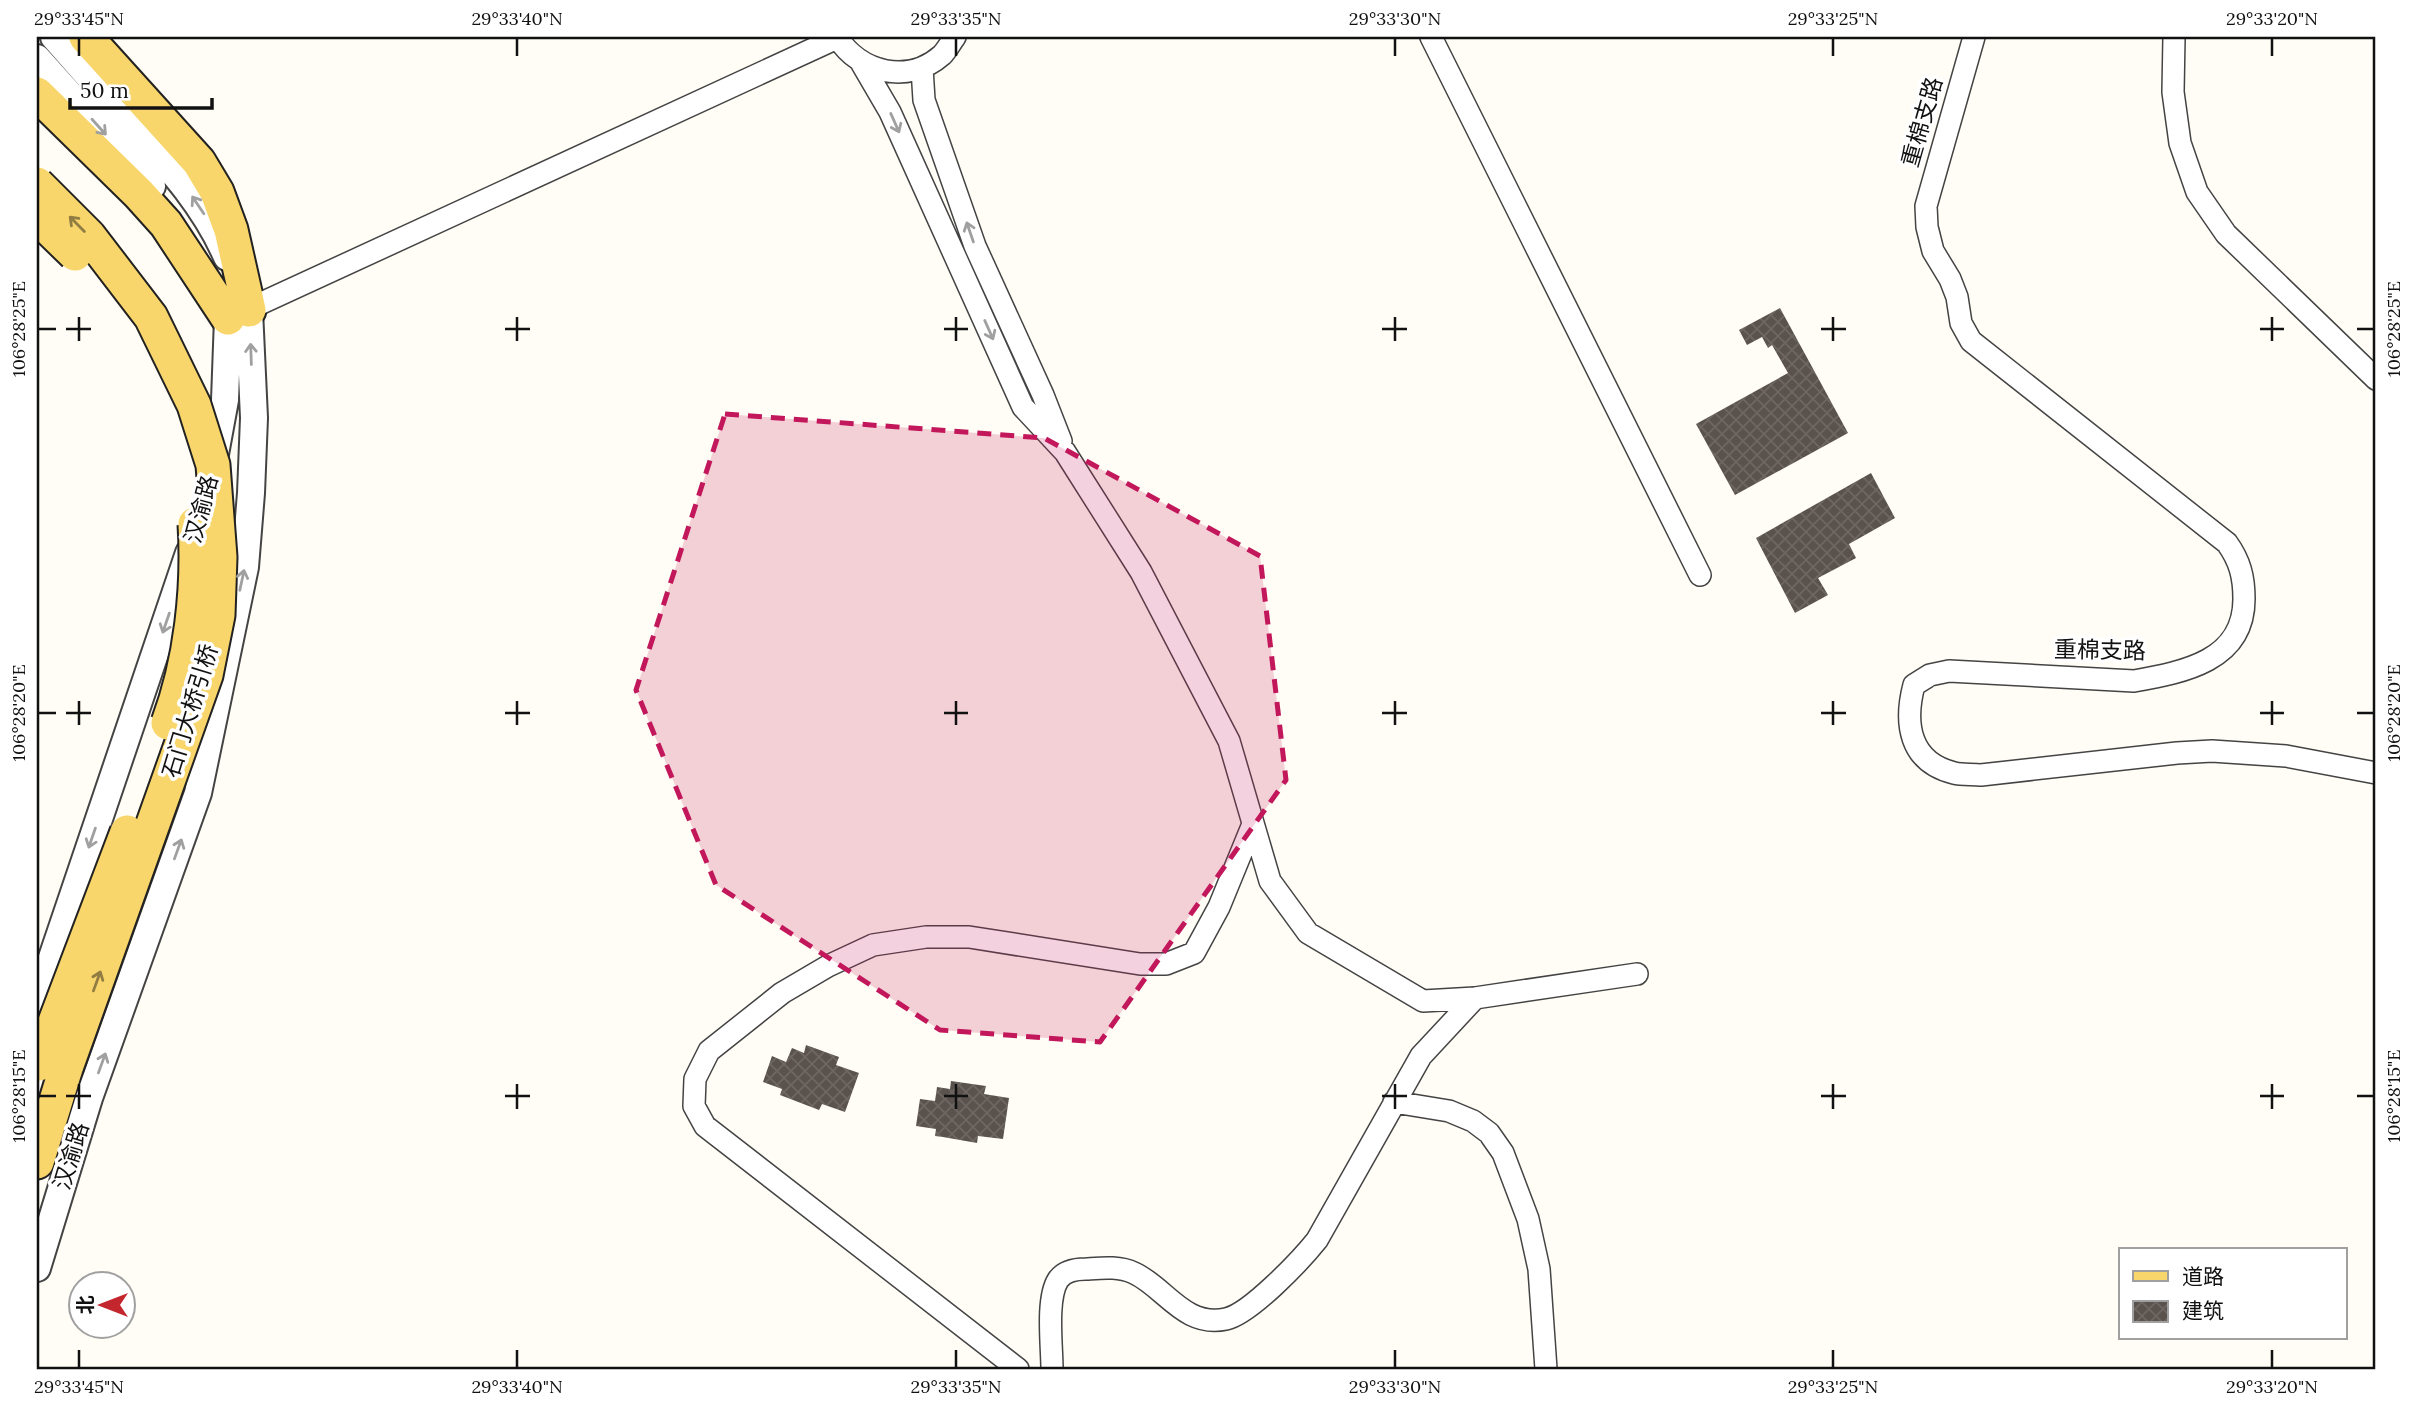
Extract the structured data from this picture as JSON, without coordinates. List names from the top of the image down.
{
  "streets": {
    "main road": ["汉渝路", "石门大桥引桥"],
    "street": ["重棉支路"]
  },
  "crossings": [
    ["汉渝路", "石门大桥引桥"]
  ],
  "legend": ["道路", "建筑"],
  "scale_bar": "50 m",
  "north": "left",
  "coordinates": [
    "29°33'45\"N",
    "29°33'40\"N",
    "29°33'35\"N",
    "29°33'30\"N",
    "29°33'25\"N",
    "29°33'20\"N",
    "106°28'25\"E",
    "106°28'20\"E",
    "106°28'15\"E"
  ]
}
